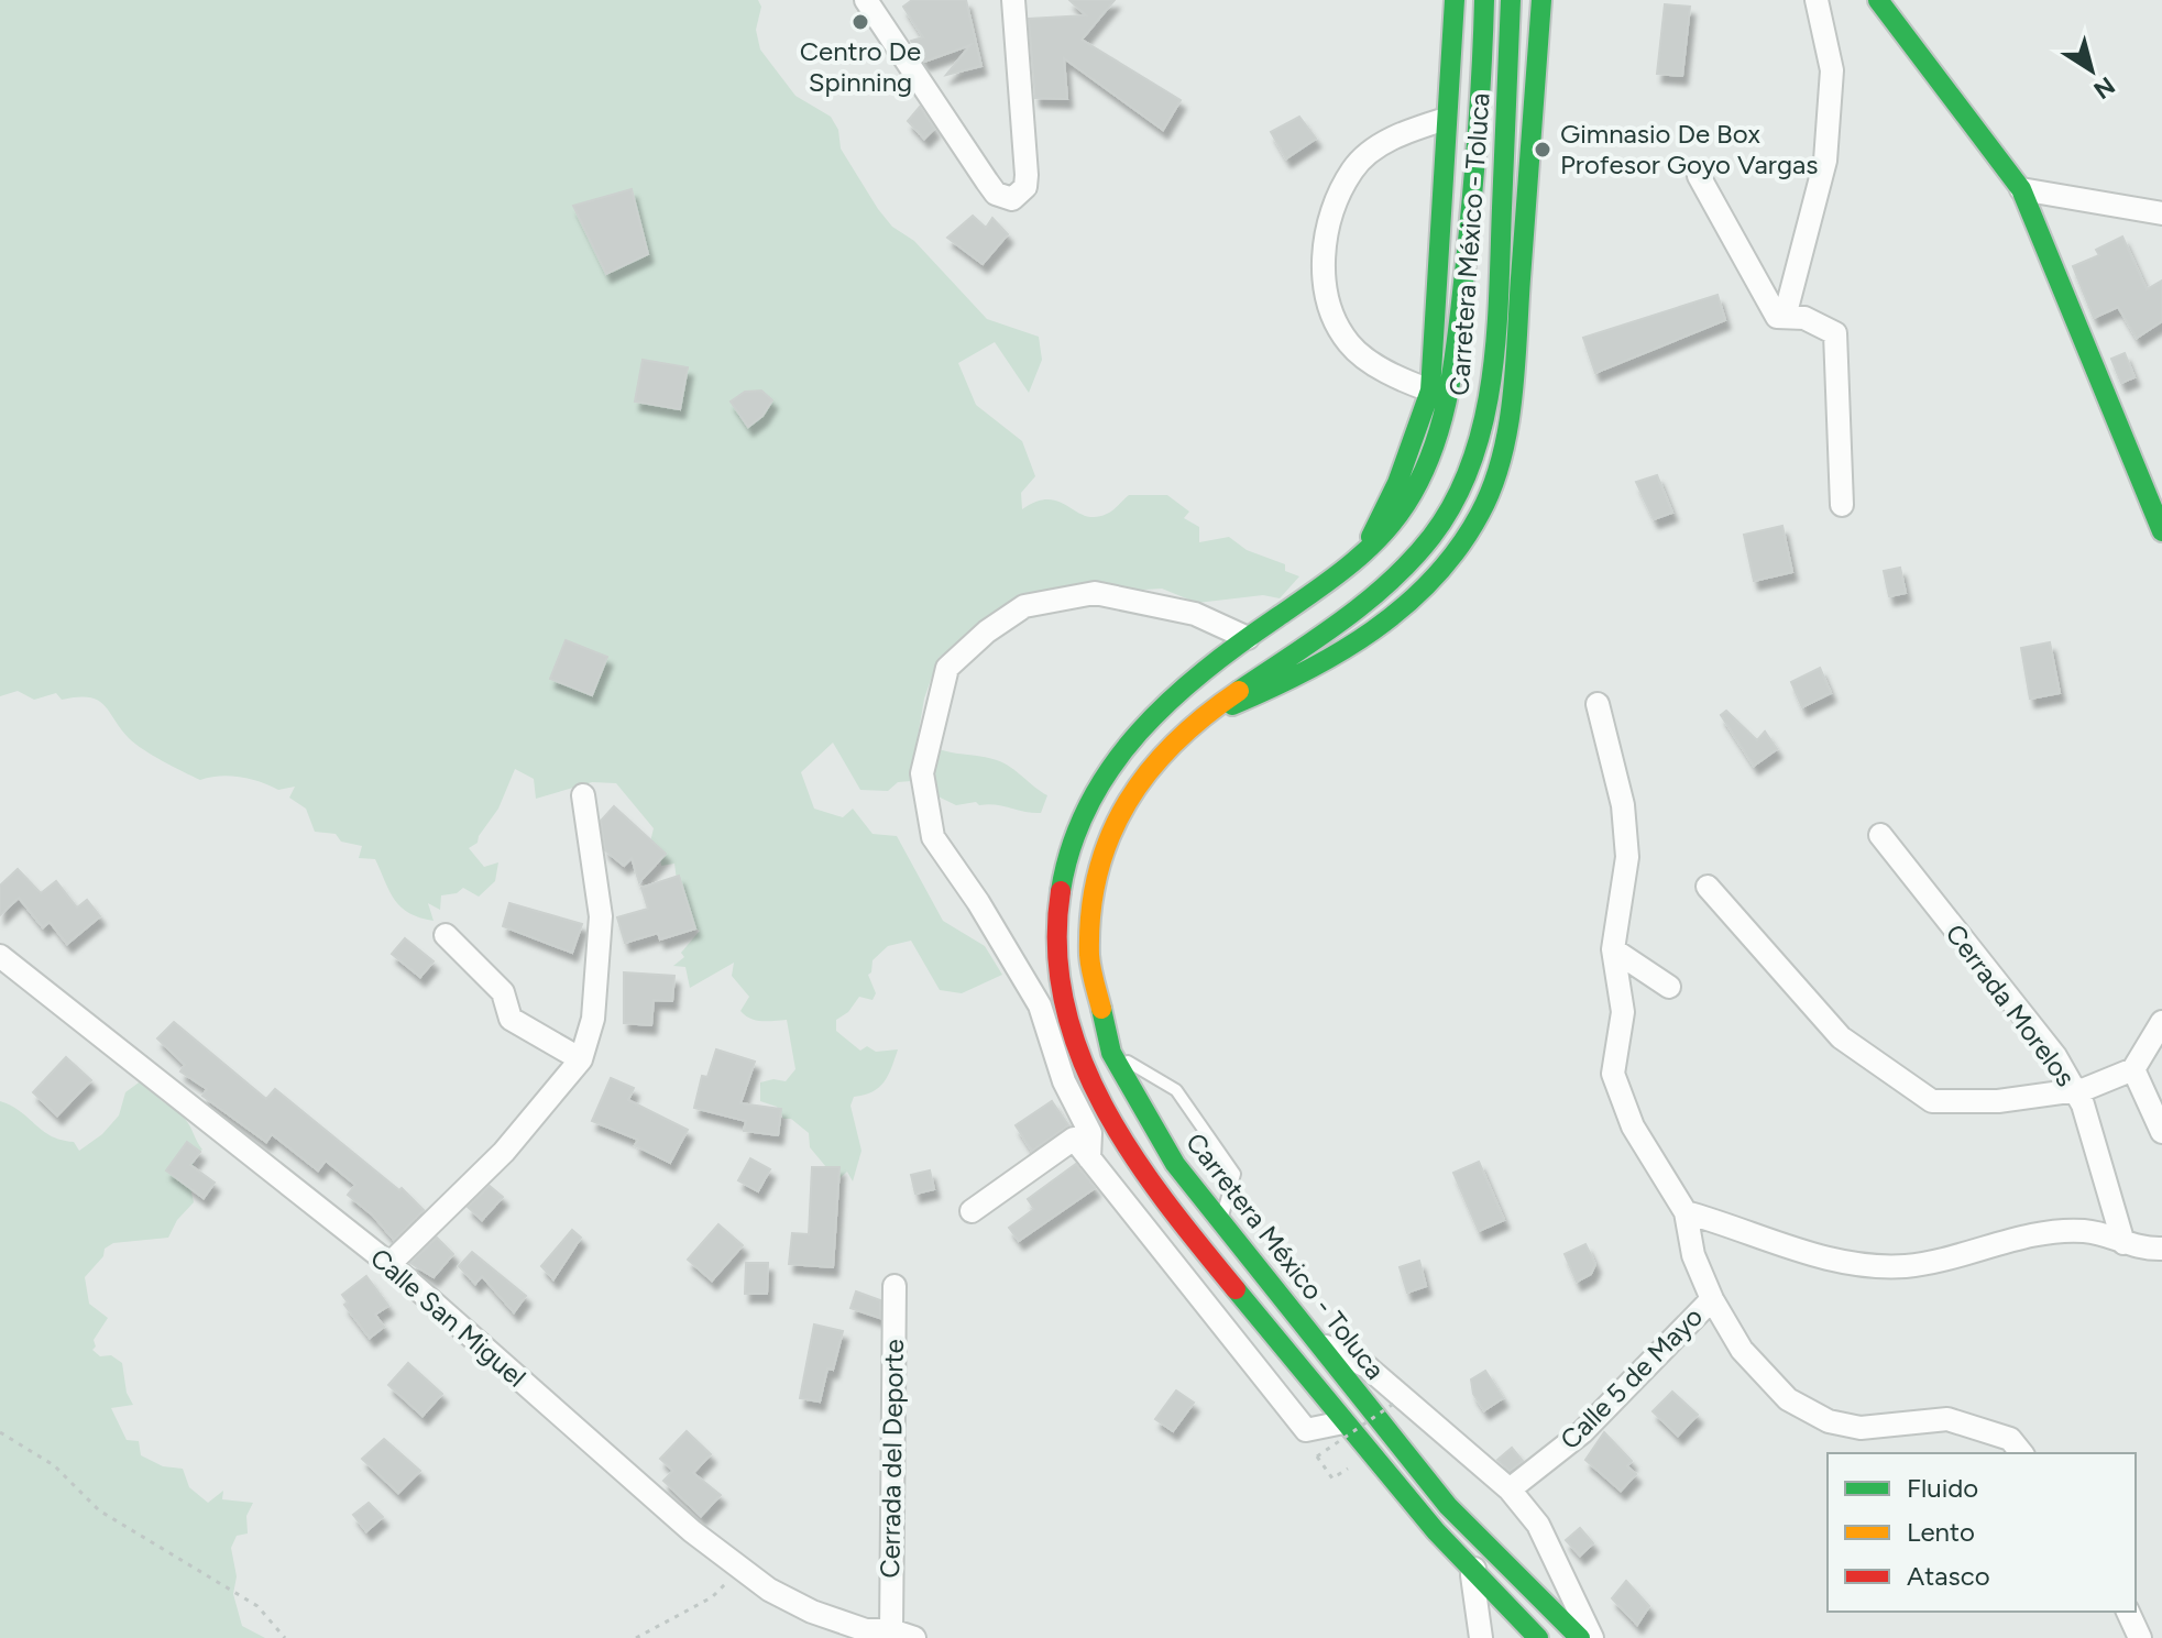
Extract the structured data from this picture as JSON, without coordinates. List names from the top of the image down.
{
  "streets": {
    "main road": ["Carretera México - Toluca"],
    "street": [
      "Cerrada Morelos",
      "Calle San Miguel",
      "Calle 5 de Mayo",
      "Cerrada del Deporte"
    ]
  },
  "crossings": [
    ["Calle San Miguel", "Cerrada del Deporte"]
  ],
  "places": ["Centro De Spinning", "Gimnasio De Box Profesor Goyo Vargas"],
  "legend": ["Fluido", "Lento", "Atasco"],
  "north": "bottom right"
}
